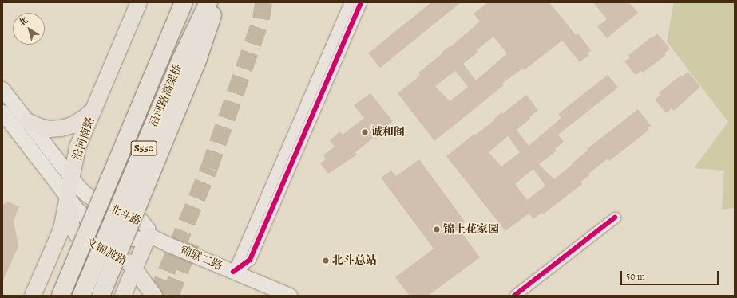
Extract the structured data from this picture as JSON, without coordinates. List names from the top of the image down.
{
  "streets": {
    "highway": ["沿河路高架桥", "S550"],
    "main road": [
      "沿河南路",
      "北斗路",
      "文锦渡路",
      "锦联二路"
    ]
  },
  "crossings": [
    ["沿河南路", "北斗路"],
    ["沿河南路", "文锦渡路"],
    ["北斗路", "文锦渡路"],
    ["北斗路", "锦联二路"]
  ],
  "places": ["诚和阁", "锦上花家园", "北斗总站"],
  "scale_bar": "50 m",
  "north": "top left"
}
